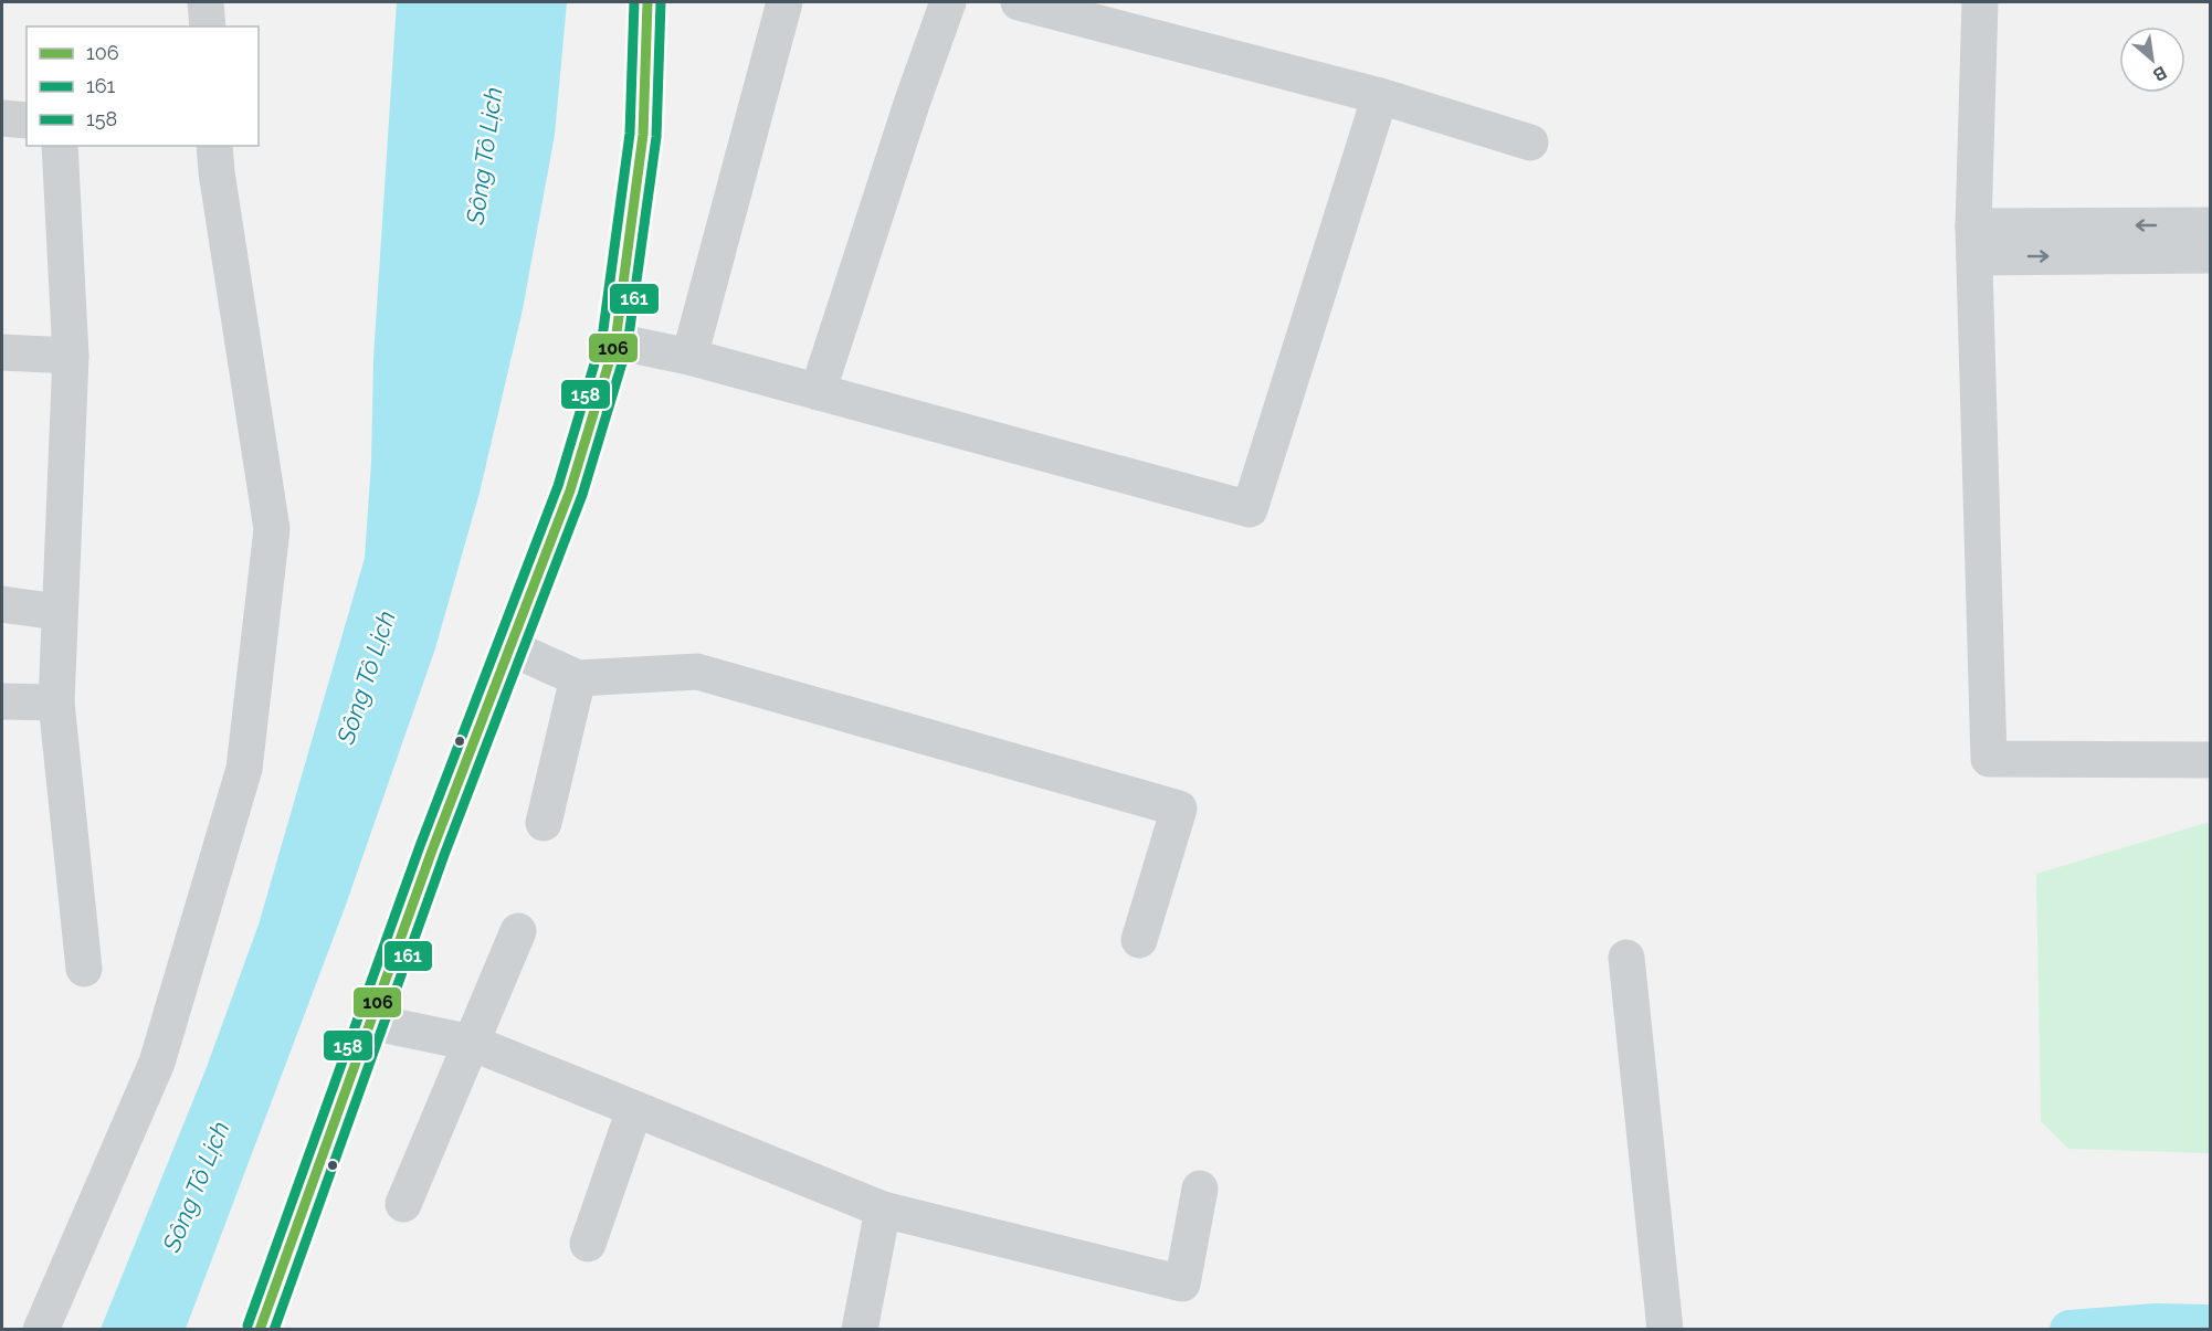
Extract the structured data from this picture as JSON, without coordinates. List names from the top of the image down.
{
  "water": ["Sông Tô Lịch"],
  "lines": ["transit line 106", "transit line 161", "transit line 158"],
  "legend": ["106", "161", "158"],
  "north": "bottom right"
}
